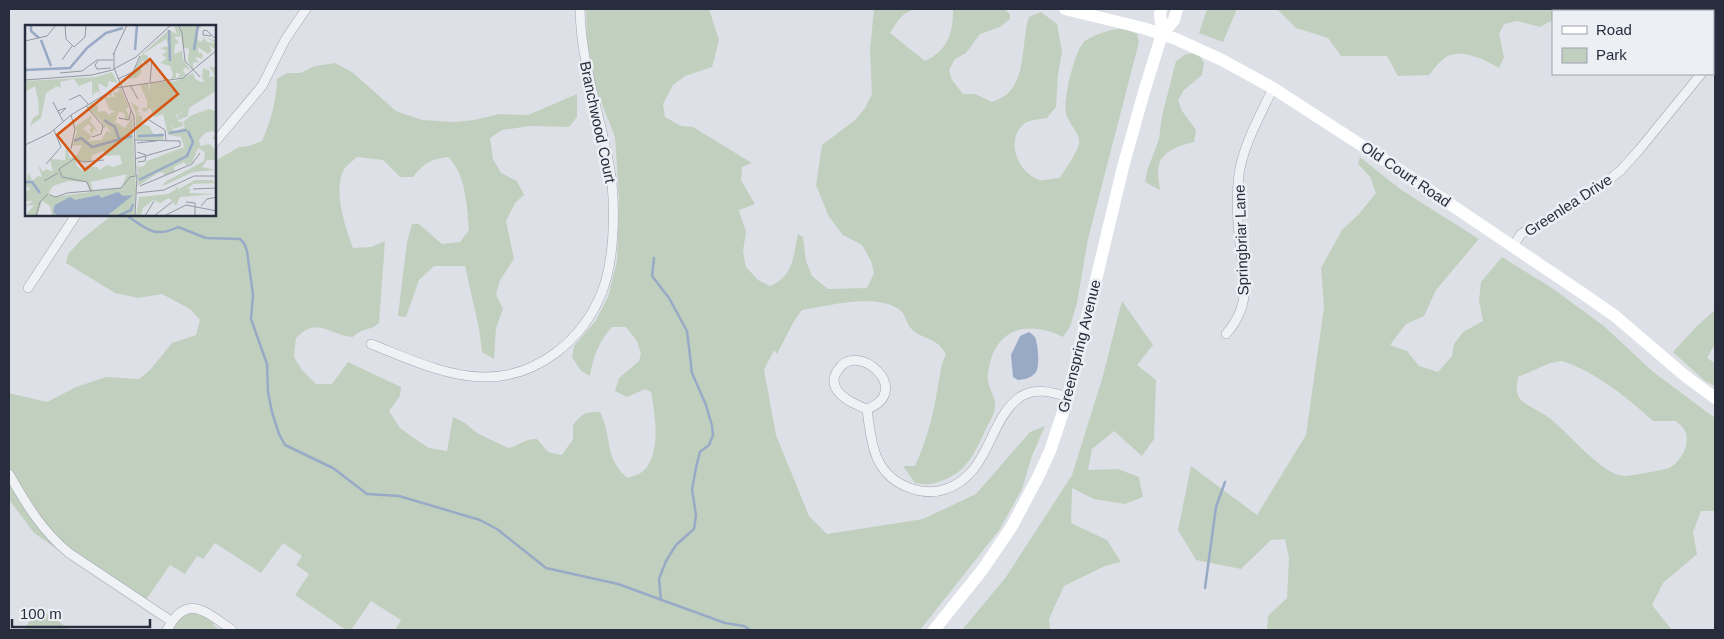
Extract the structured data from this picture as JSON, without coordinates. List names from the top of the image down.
{
  "streets": {
    "main road": ["Old Court Road", "Greenspring Avenue"],
    "street": ["Branchwood Court", "Greenlea Drive", "Springbriar Lane"]
  },
  "crossings": [
    ["Old Court Road", "Greenlea Drive"],
    ["Old Court Road", "Springbriar Lane"],
    ["Old Court Road", "Greenspring Avenue"]
  ],
  "legend": ["Road", "Park"],
  "scale_bar": "100 m"
}
